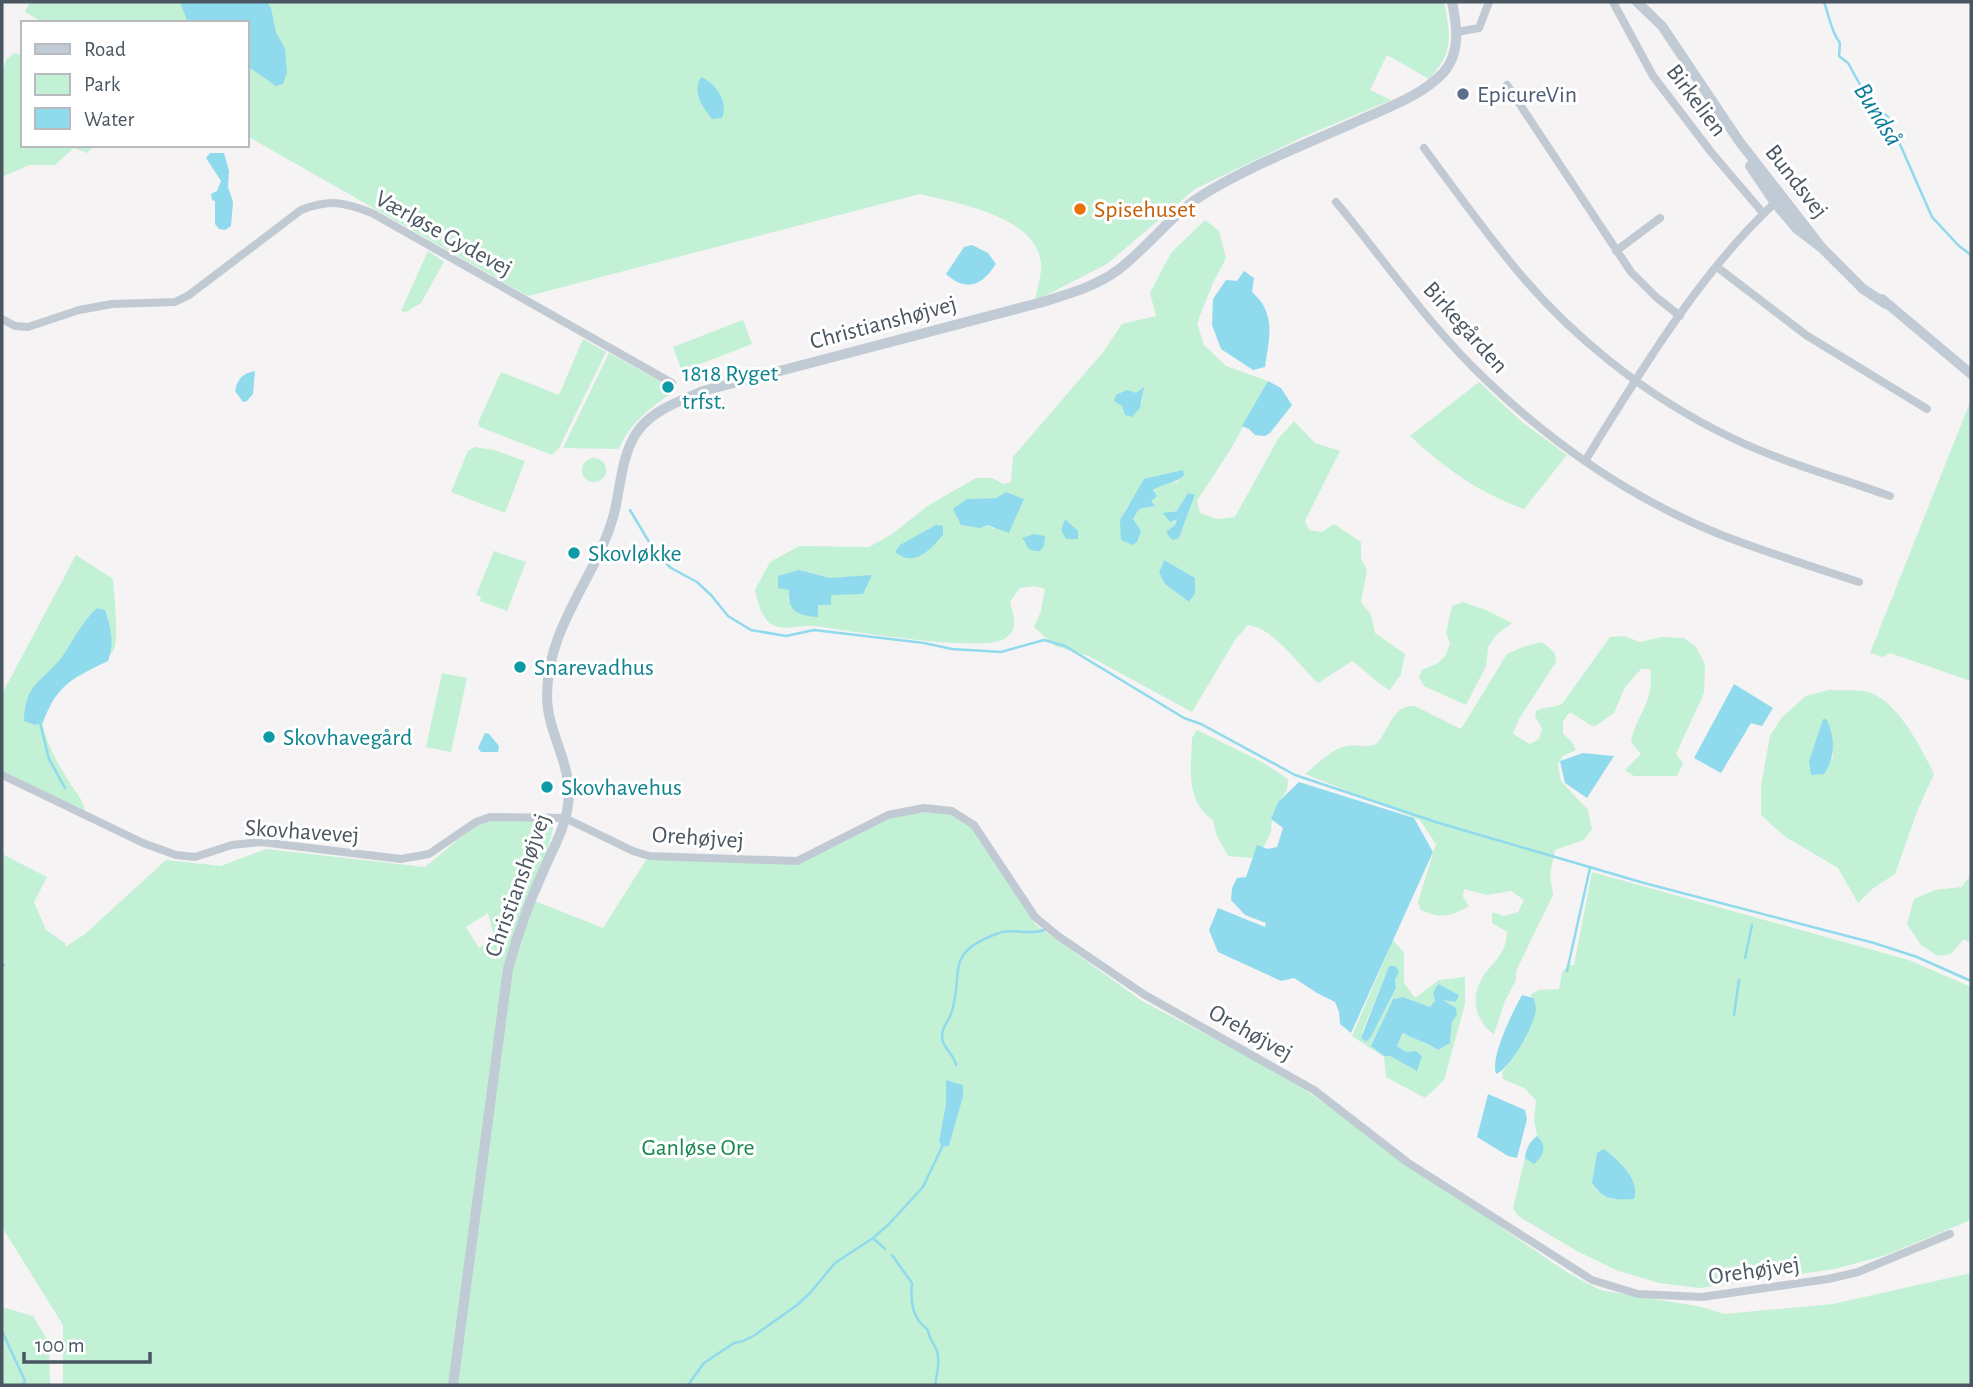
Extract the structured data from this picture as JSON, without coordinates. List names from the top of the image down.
{
  "streets": {
    "street": [
      "Birkelien",
      "Bundsvej",
      "Værløse Gydevej",
      "Christianshøjvej",
      "Birkegården",
      "Skovhavevej",
      "Orehøjvej"
    ]
  },
  "crossings": [
    ["Christianshøjvej", "Skovhavevej"],
    ["Christianshøjvej", "Orehøjvej"],
    ["Skovhavevej", "Orehøjvej"]
  ],
  "water": ["Bundså"],
  "parks": ["Ganløse Ore"],
  "places": [
    "EpicureVin",
    "Spisehuset",
    "1818 Ryget trfst.",
    "Skovløkke",
    "Snarevadhus",
    "Skovhavegård",
    "Skovhavehus"
  ],
  "legend": ["Road", "Park", "Water"],
  "scale_bar": "100 m"
}
